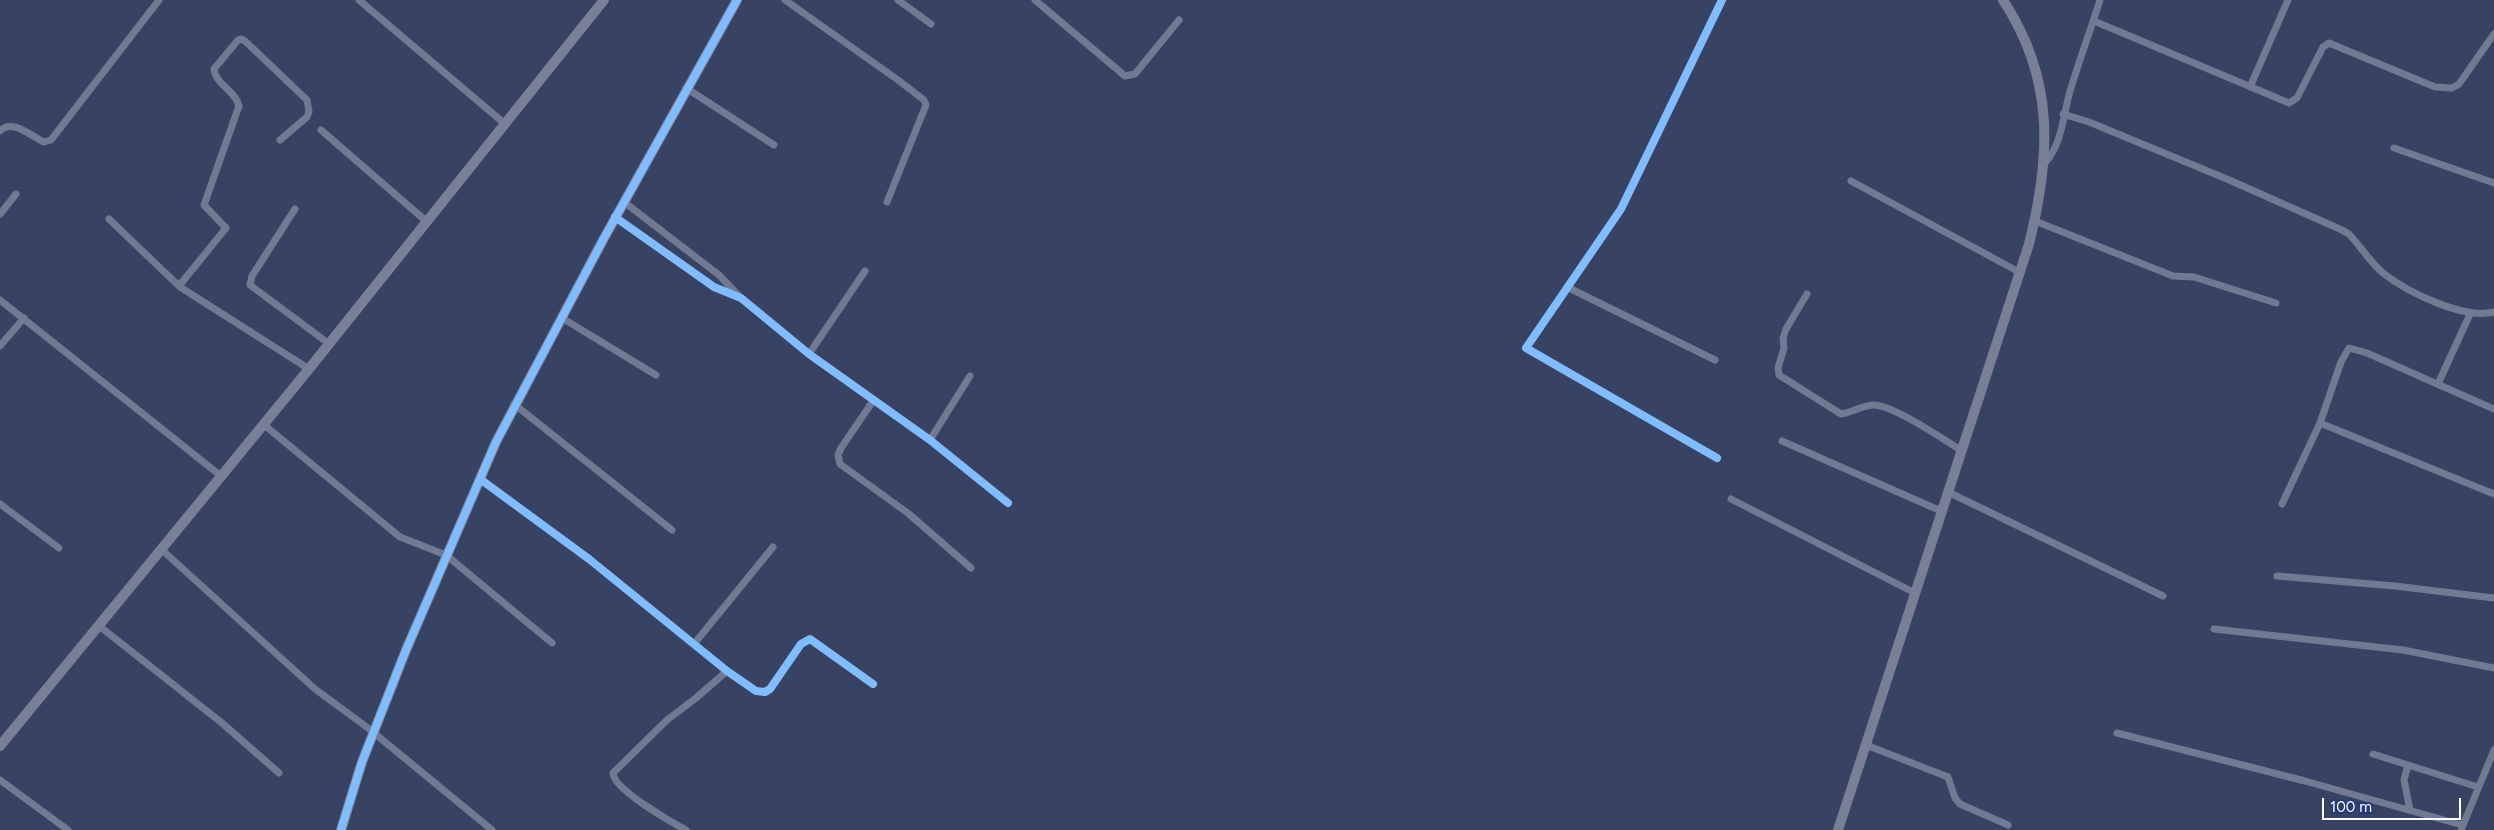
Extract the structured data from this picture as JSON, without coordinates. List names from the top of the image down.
{
  "scale_bar": "100 m"
}
